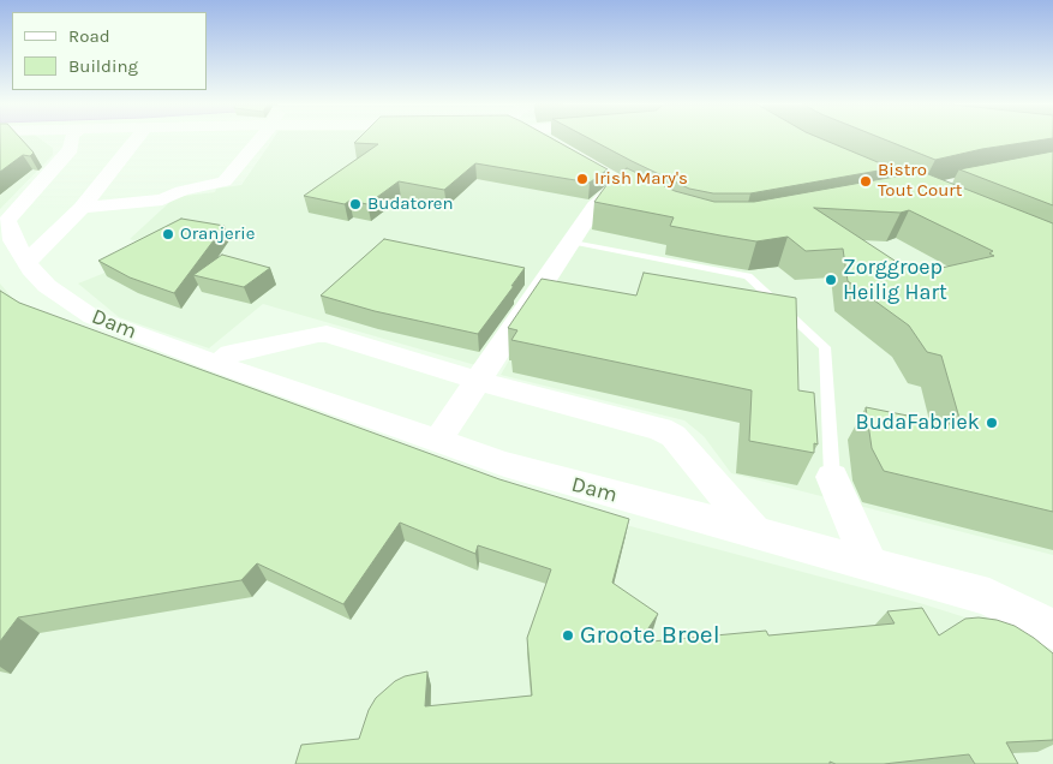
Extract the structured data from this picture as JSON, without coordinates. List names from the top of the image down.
{
  "streets": {
    "street": ["Dam"]
  },
  "places": [
    "Irish Mary's",
    "Bistro Tout Court",
    "Budatoren",
    "Oranjerie",
    "Zorggroep Heilig Hart",
    "BudaFabriek",
    "Groote Broel"
  ],
  "legend": ["Road", "Building"]
}
